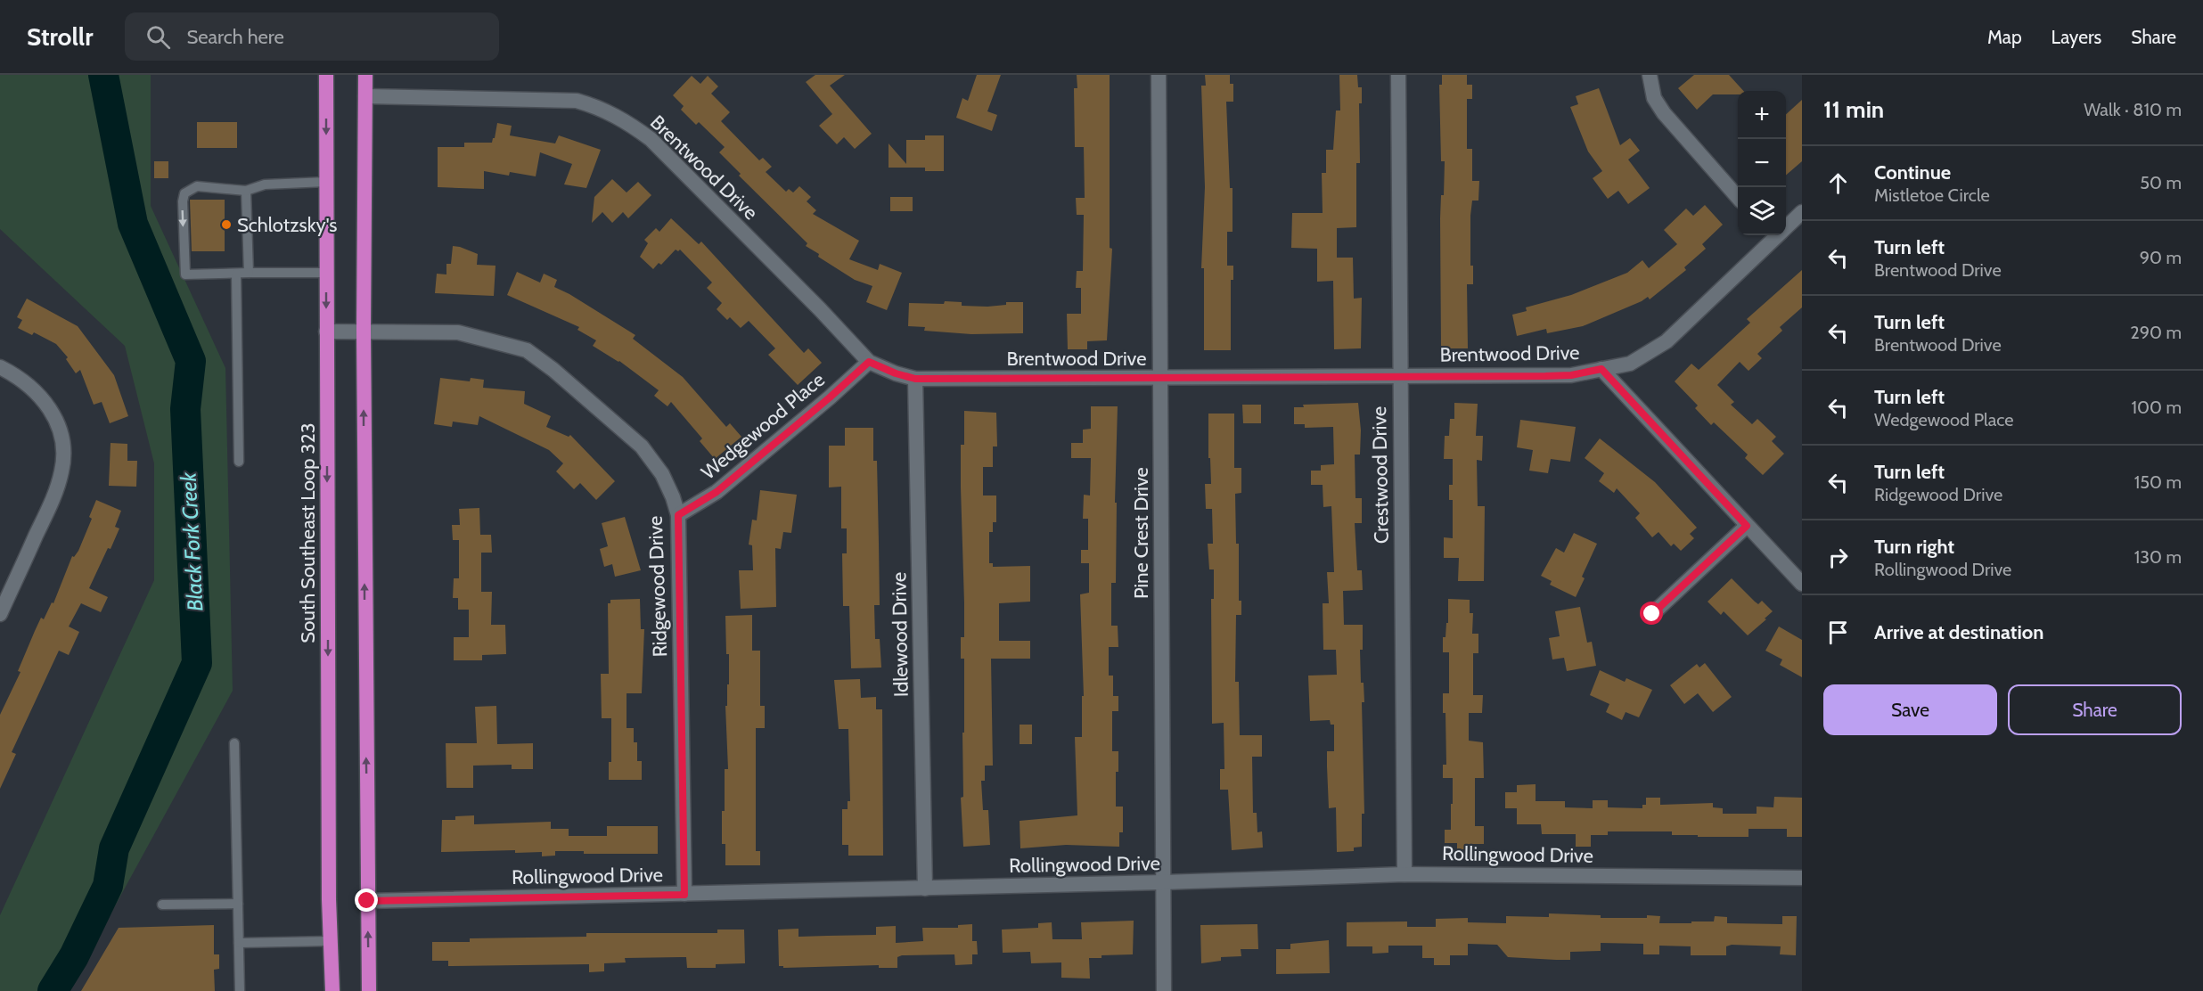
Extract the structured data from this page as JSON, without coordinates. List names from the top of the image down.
{
  "streets": {
    "highway": ["South Southeast Loop 323"],
    "street": [
      "Brentwood Drive",
      "Wedgewood Place",
      "Crestwood Drive",
      "Pine Crest Drive",
      "Ridgewood Drive",
      "Idlewood Drive",
      "Rollingwood Drive"
    ]
  },
  "crossings": [
    ["Brentwood Drive", "Wedgewood Place"],
    ["Brentwood Drive", "Crestwood Drive"],
    ["Brentwood Drive", "Pine Crest Drive"],
    ["Brentwood Drive", "Idlewood Drive"],
    ["Wedgewood Place", "Ridgewood Drive"],
    ["Crestwood Drive", "Rollingwood Drive"],
    ["South Southeast Loop 323", "Ridgewood Drive"],
    ["Pine Crest Drive", "Rollingwood Drive"],
    ["Ridgewood Drive", "Rollingwood Drive"],
    ["Idlewood Drive", "Rollingwood Drive"]
  ],
  "water": ["Black Fork Creek"],
  "places": ["Schlotzsky's"],
  "page": {
    "header": "Strollr",
    "search": "Search here",
    "nav": ["Map", "Layers", "Share"],
    "heading": ["11 min", "Walk · 810 m"],
    "map_buttons": ["+", "−"],
    "list": [
      ["Continue", "Mistletoe Circle", "50 m"],
      ["Turn left", "Brentwood Drive", "90 m"],
      ["Turn left", "Brentwood Drive", "290 m"],
      ["Turn left", "Wedgewood Place", "100 m"],
      ["Turn left", "Ridgewood Drive", "150 m"],
      ["Turn right", "Rollingwood Drive", "130 m"],
      "Arrive at destination"
    ],
    "buttons": ["Save", "Share"]
  }
}
